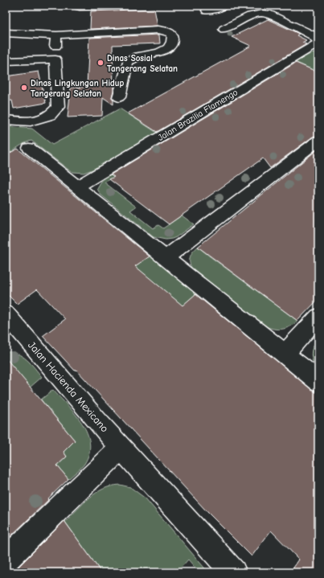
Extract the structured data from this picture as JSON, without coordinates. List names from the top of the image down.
{
  "streets": {
    "street": ["Jalan Brazilia Flamengo", "Jalan Hacienda Mexicano"]
  },
  "places": ["Dinas Sosial Tangerang Selatan", "Dinas Lingkungan Hidup Tangerang Selatan"]
}
